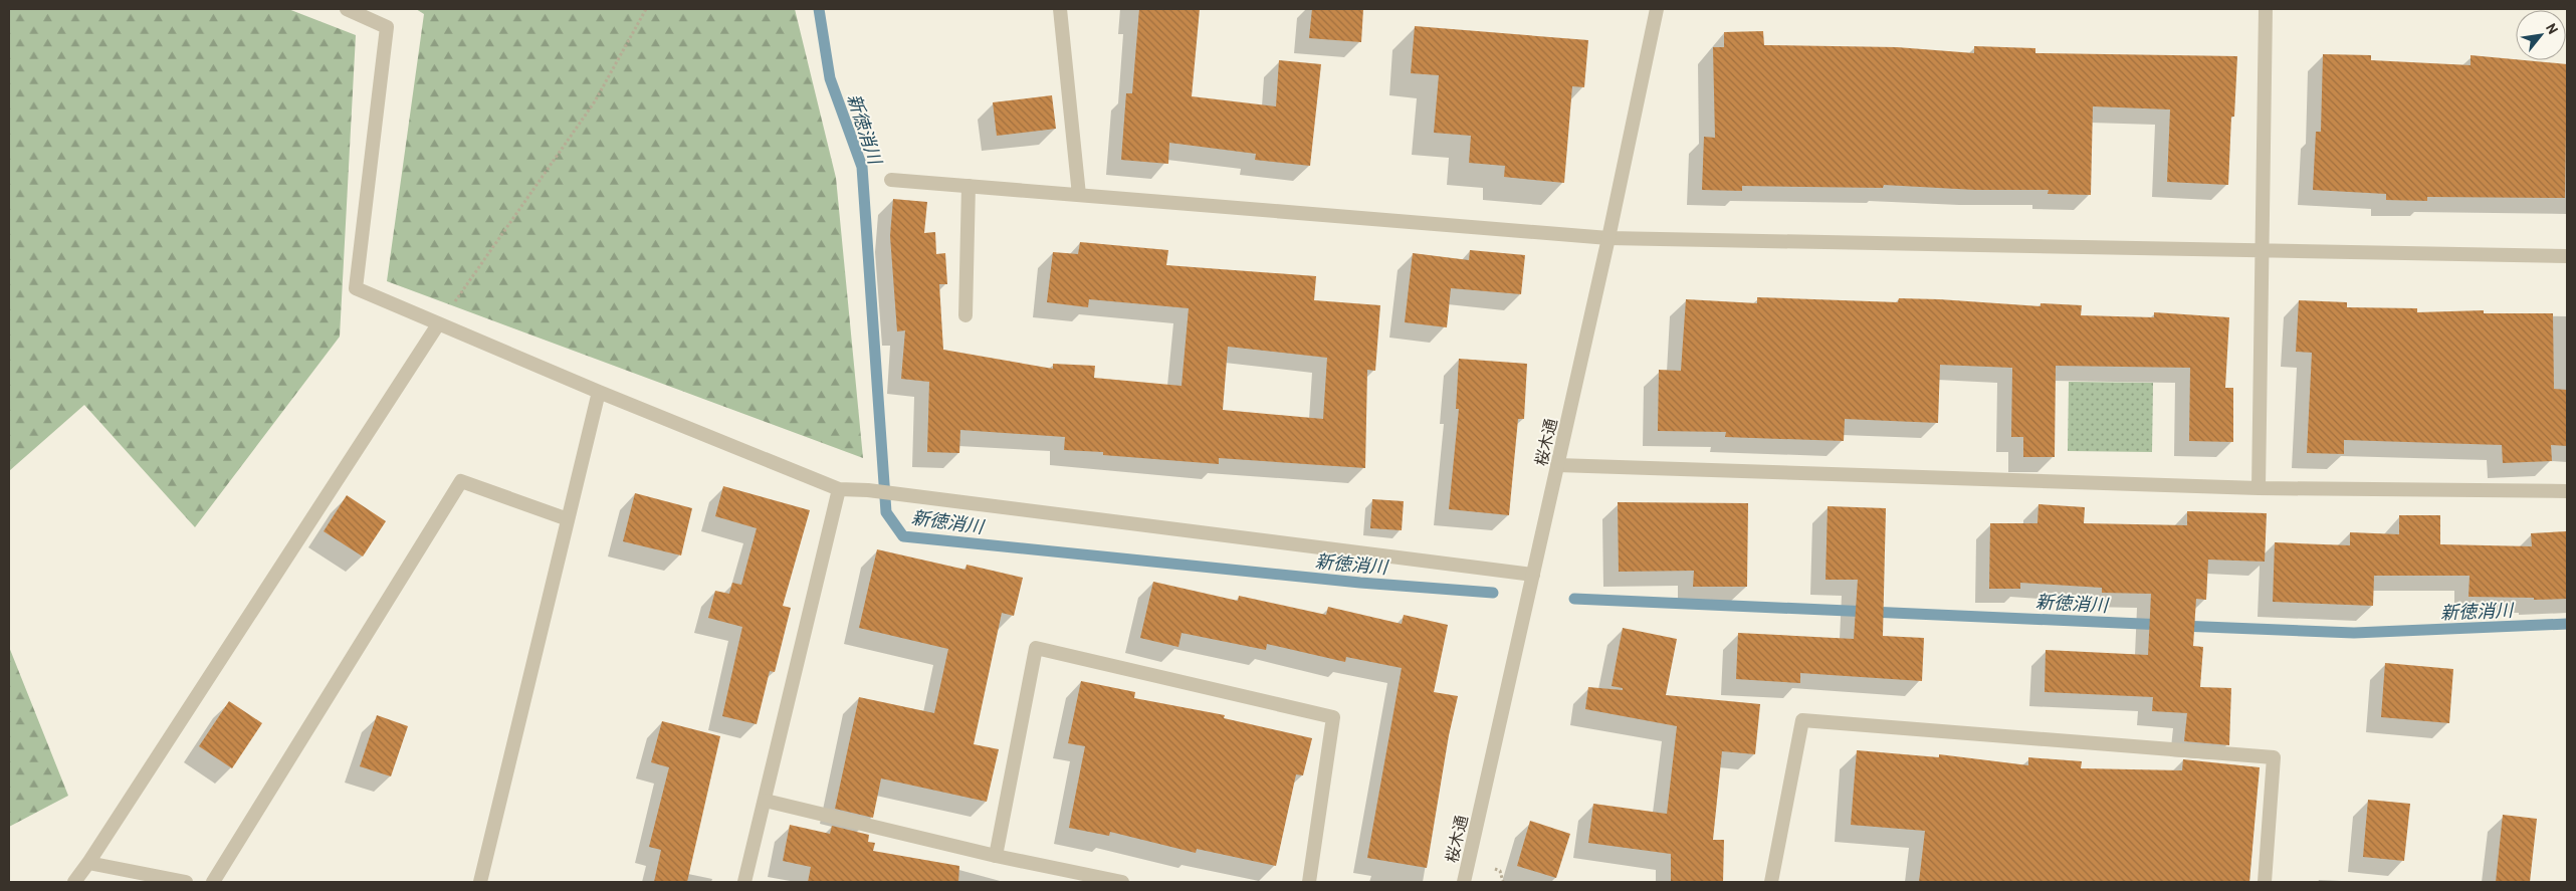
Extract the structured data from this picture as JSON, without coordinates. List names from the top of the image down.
{
  "streets": {
    "street": ["桜木通"]
  },
  "water": ["新徳消川"],
  "north": "top right"
}
